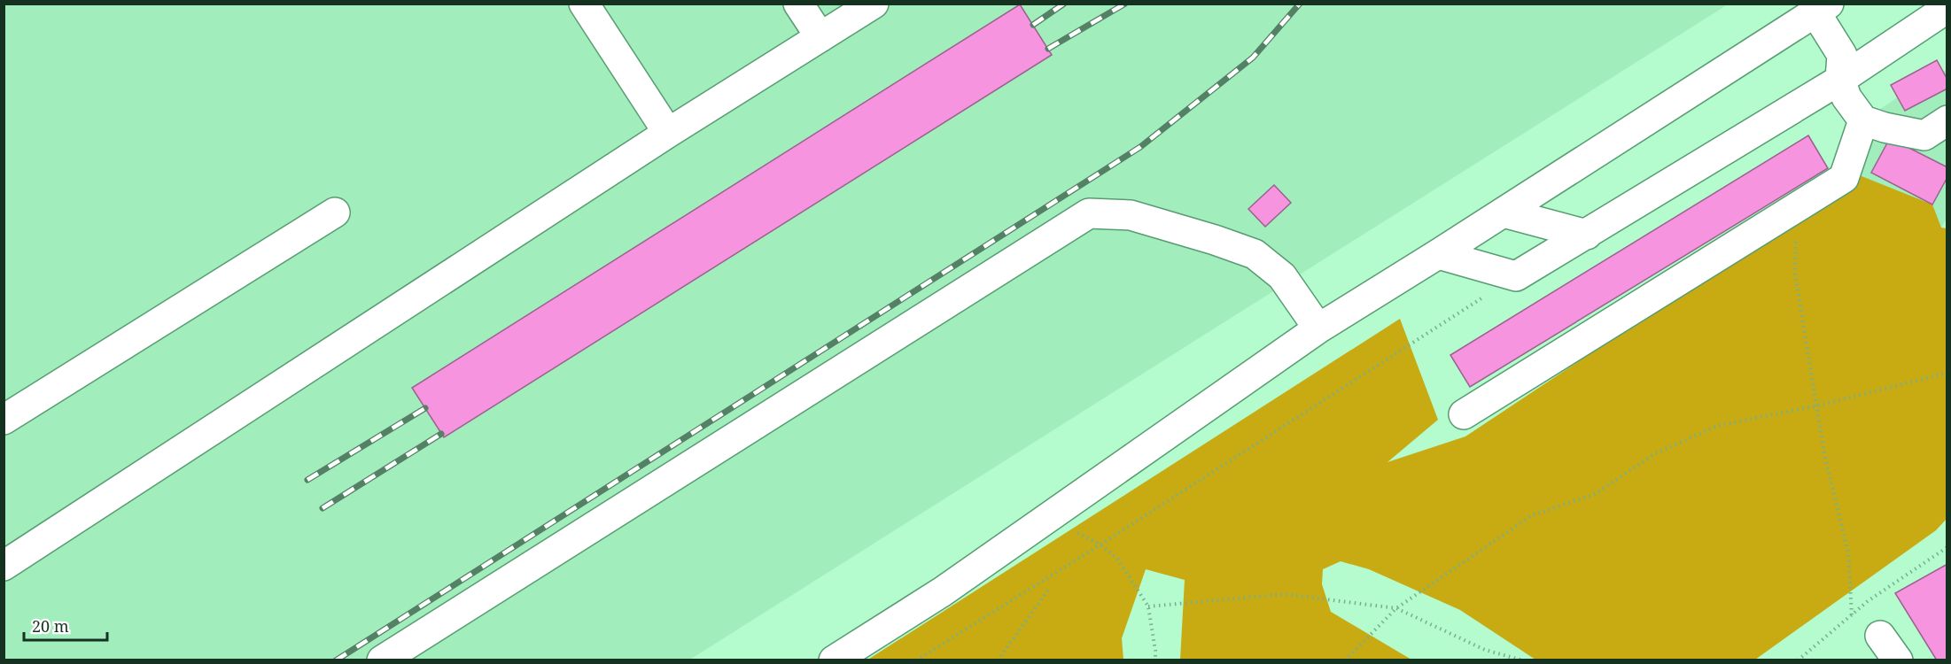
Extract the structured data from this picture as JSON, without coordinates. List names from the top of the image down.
{
  "scale_bar": "20 m"
}
